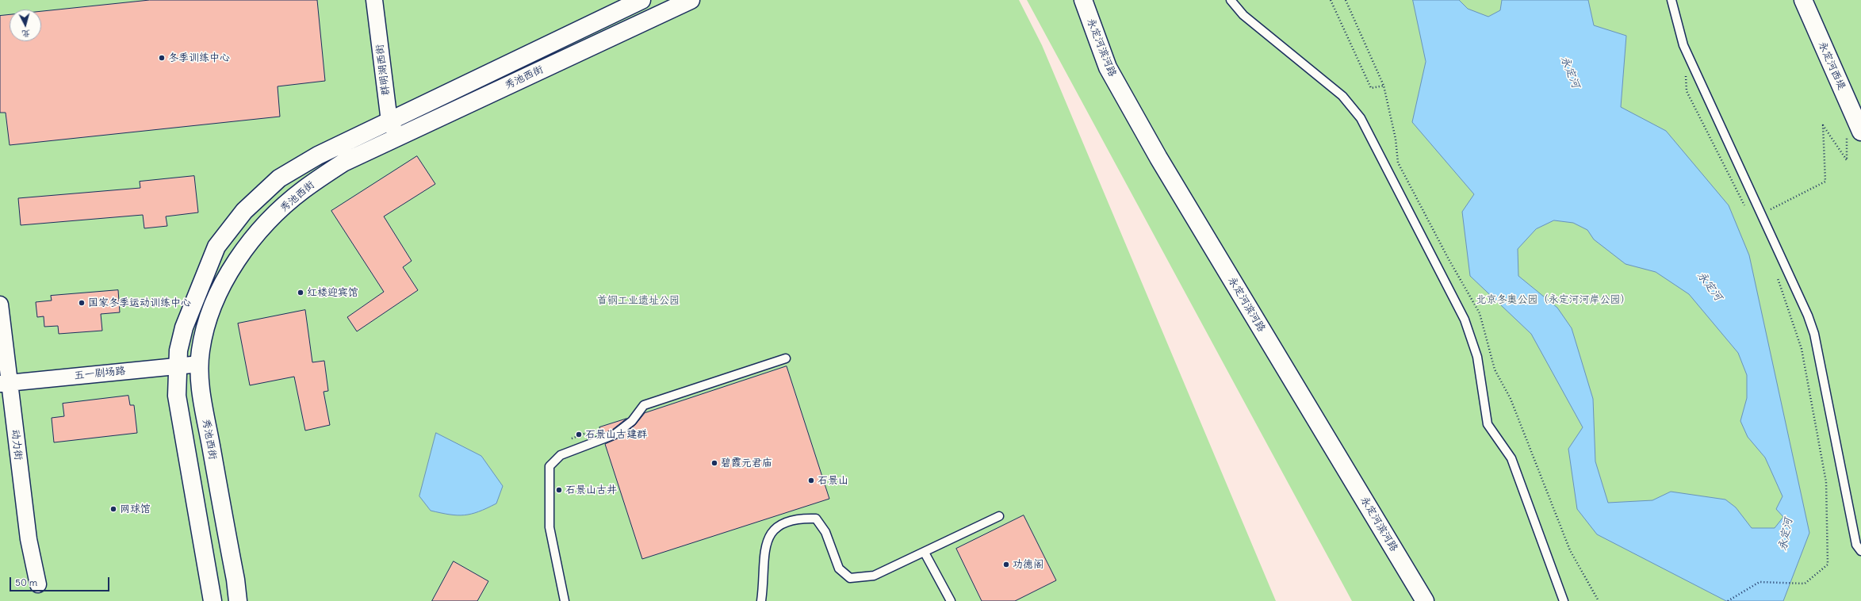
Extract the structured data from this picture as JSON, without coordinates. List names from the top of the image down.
{
  "streets": {
    "street": [
      "永定河滨河路",
      "永定河西堤",
      "群明湖西街",
      "秀池西街",
      "五一剧场路",
      "动力街"
    ]
  },
  "crossings": [
    ["群明湖西街", "秀池西街"],
    ["秀池西街", "五一剧场路"],
    ["五一剧场路", "动力街"]
  ],
  "water": ["永定河"],
  "parks": ["北京冬奥公园（永定河河岸公园）", "首钢工业遗址公园"],
  "places": [
    "冬季训练中心",
    "红楼迎宾馆",
    "国家冬季运动训练中心",
    "石景山古建群",
    "碧霞元君庙",
    "石景山",
    "石景山古井",
    "网球馆",
    "功德阁"
  ],
  "scale_bar": "50 m",
  "north": "bottom"
}
